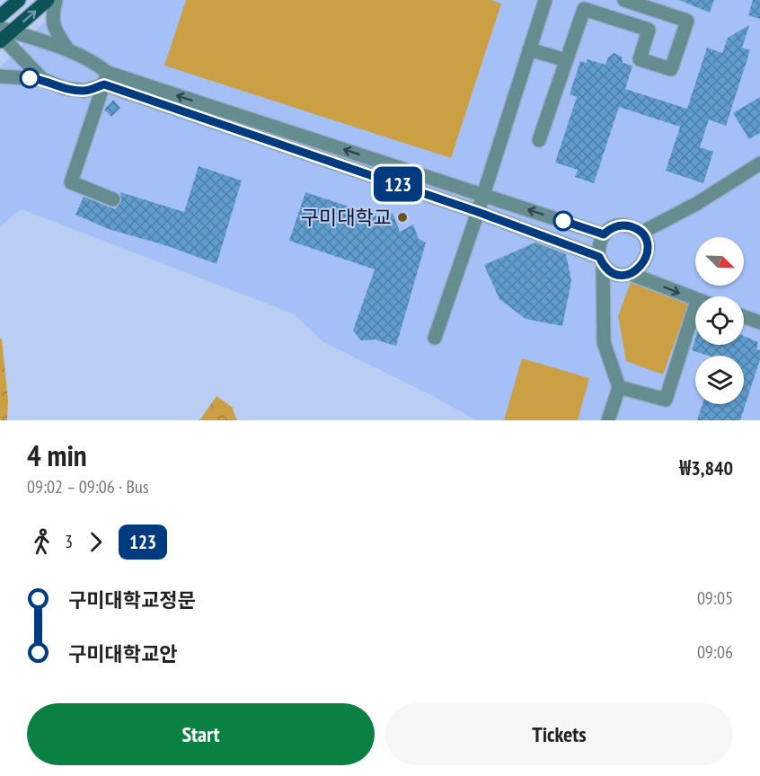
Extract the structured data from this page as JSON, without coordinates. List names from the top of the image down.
{
  "places": ["구미대학교"],
  "lines": ["bus line 123"],
  "north": "bottom right",
  "page": {
    "on_map": "123",
    "heading": ["4 min", "09:02 – 09:06 · Bus", "₩3,840"],
    "legs": ["3", "123"],
    "list": [
      {
        "name": "구미대학교정문",
        "value": "09:05"
      },
      {
        "name": "구미대학교안",
        "value": "09:06"
      }
    ],
    "buttons": ["Start", "Tickets"]
  }
}
